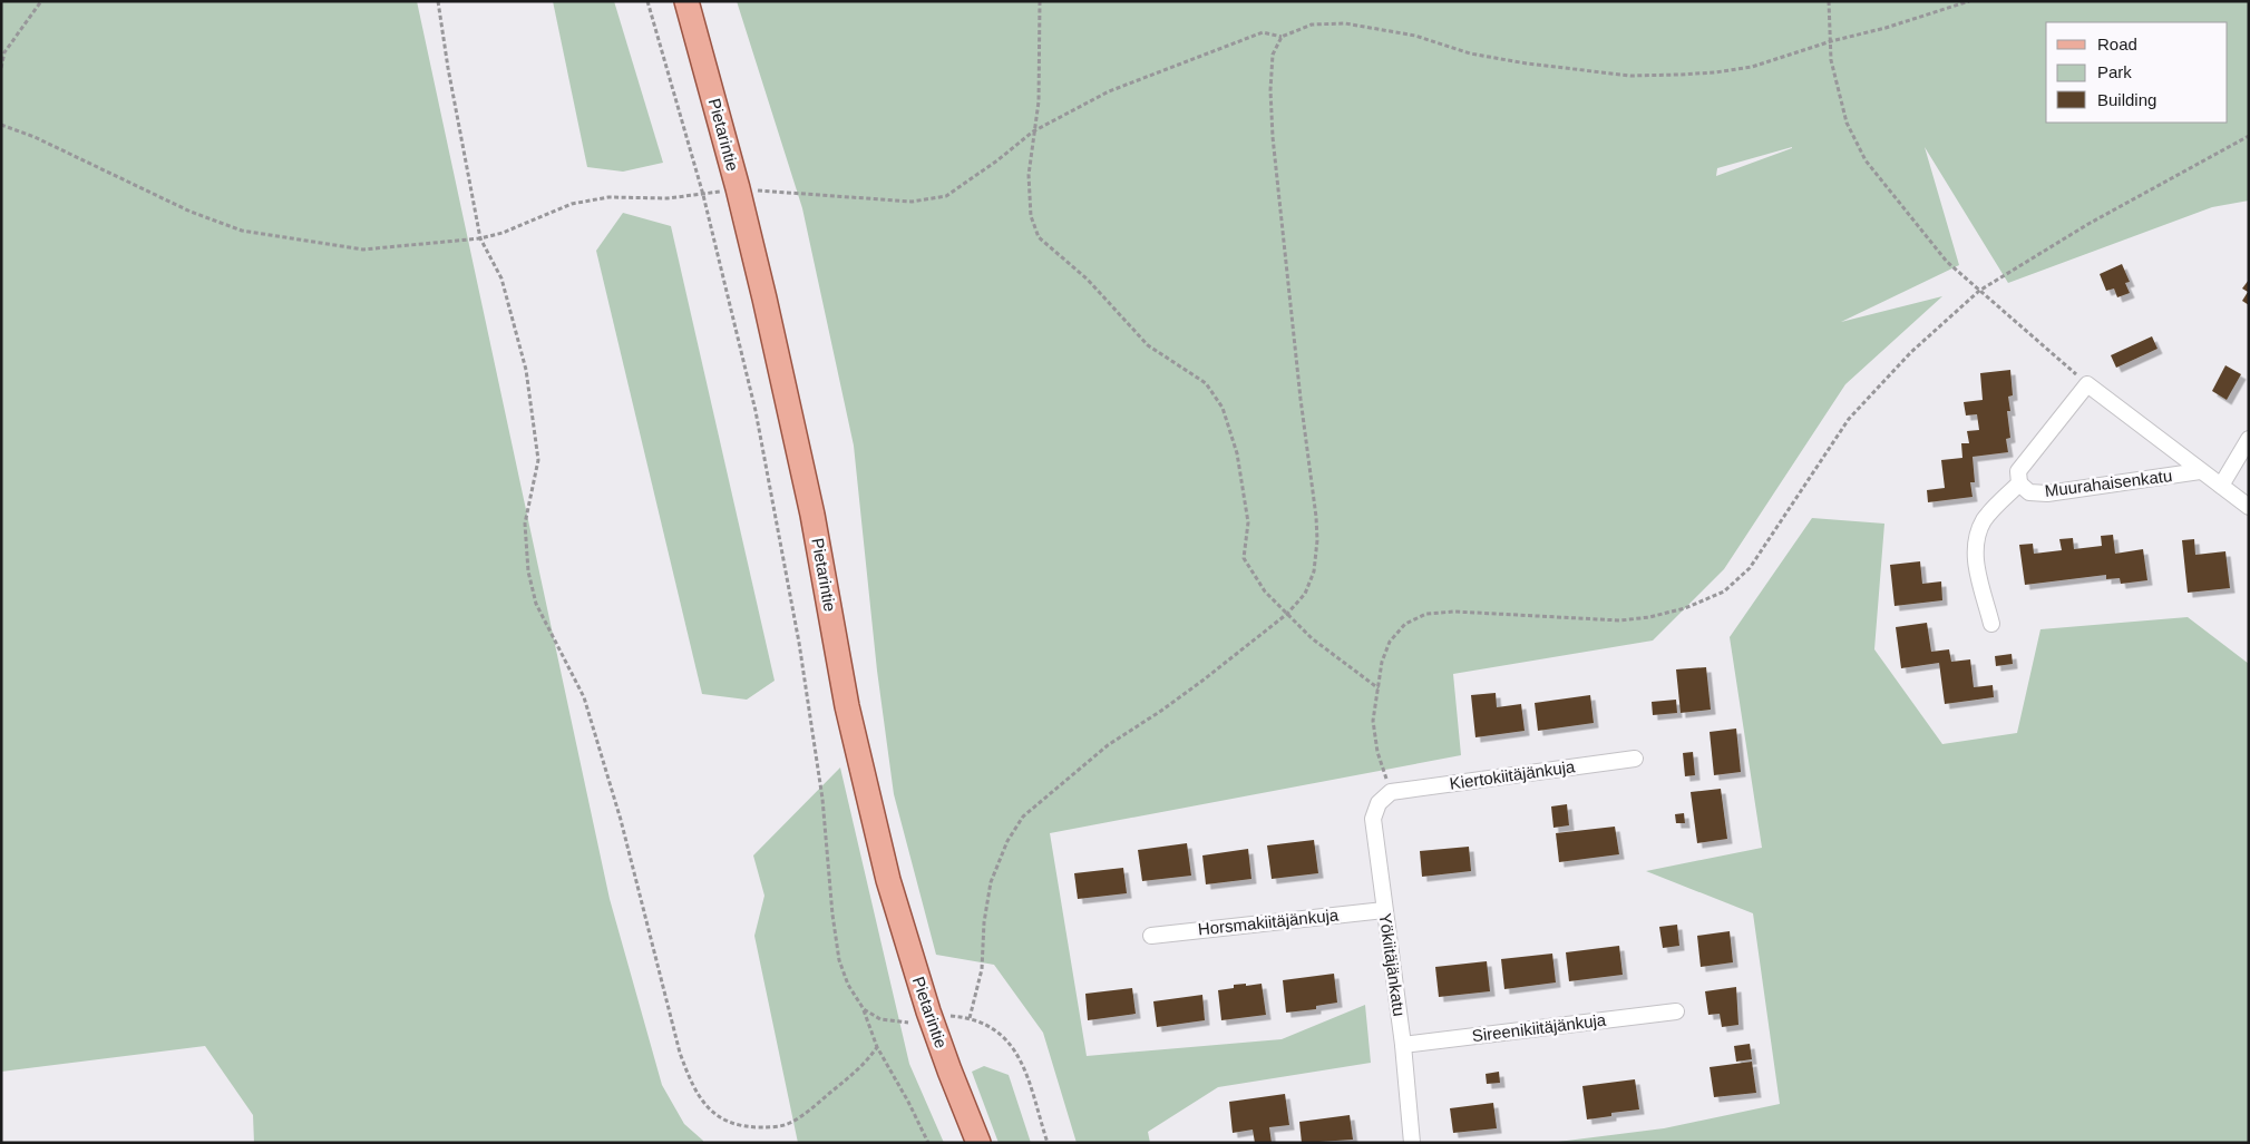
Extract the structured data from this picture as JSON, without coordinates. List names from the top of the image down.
{
  "streets": {
    "main road": ["Pietarintie"],
    "street": [
      "Muurahaisenkatu",
      "Kiertokiitäjänkuja",
      "Horsmakiitäjänkuja",
      "Yökiitäjänkatu",
      "Sireenikiitäjänkuja"
    ]
  },
  "crossings": [
    ["Kiertokiitäjänkuja", "Yökiitäjänkatu"],
    ["Horsmakiitäjänkuja", "Yökiitäjänkatu"],
    ["Yökiitäjänkatu", "Sireenikiitäjänkuja"]
  ],
  "legend": ["Road", "Park", "Building"]
}
